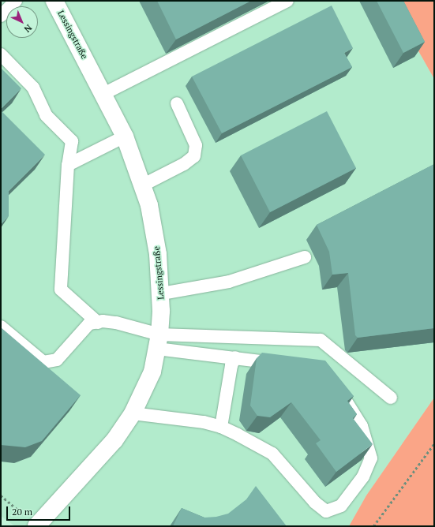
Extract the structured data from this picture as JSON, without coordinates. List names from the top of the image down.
{
  "streets": {
    "street": ["Lessingstraße"]
  },
  "scale_bar": "20 m",
  "north": "bottom right"
}
